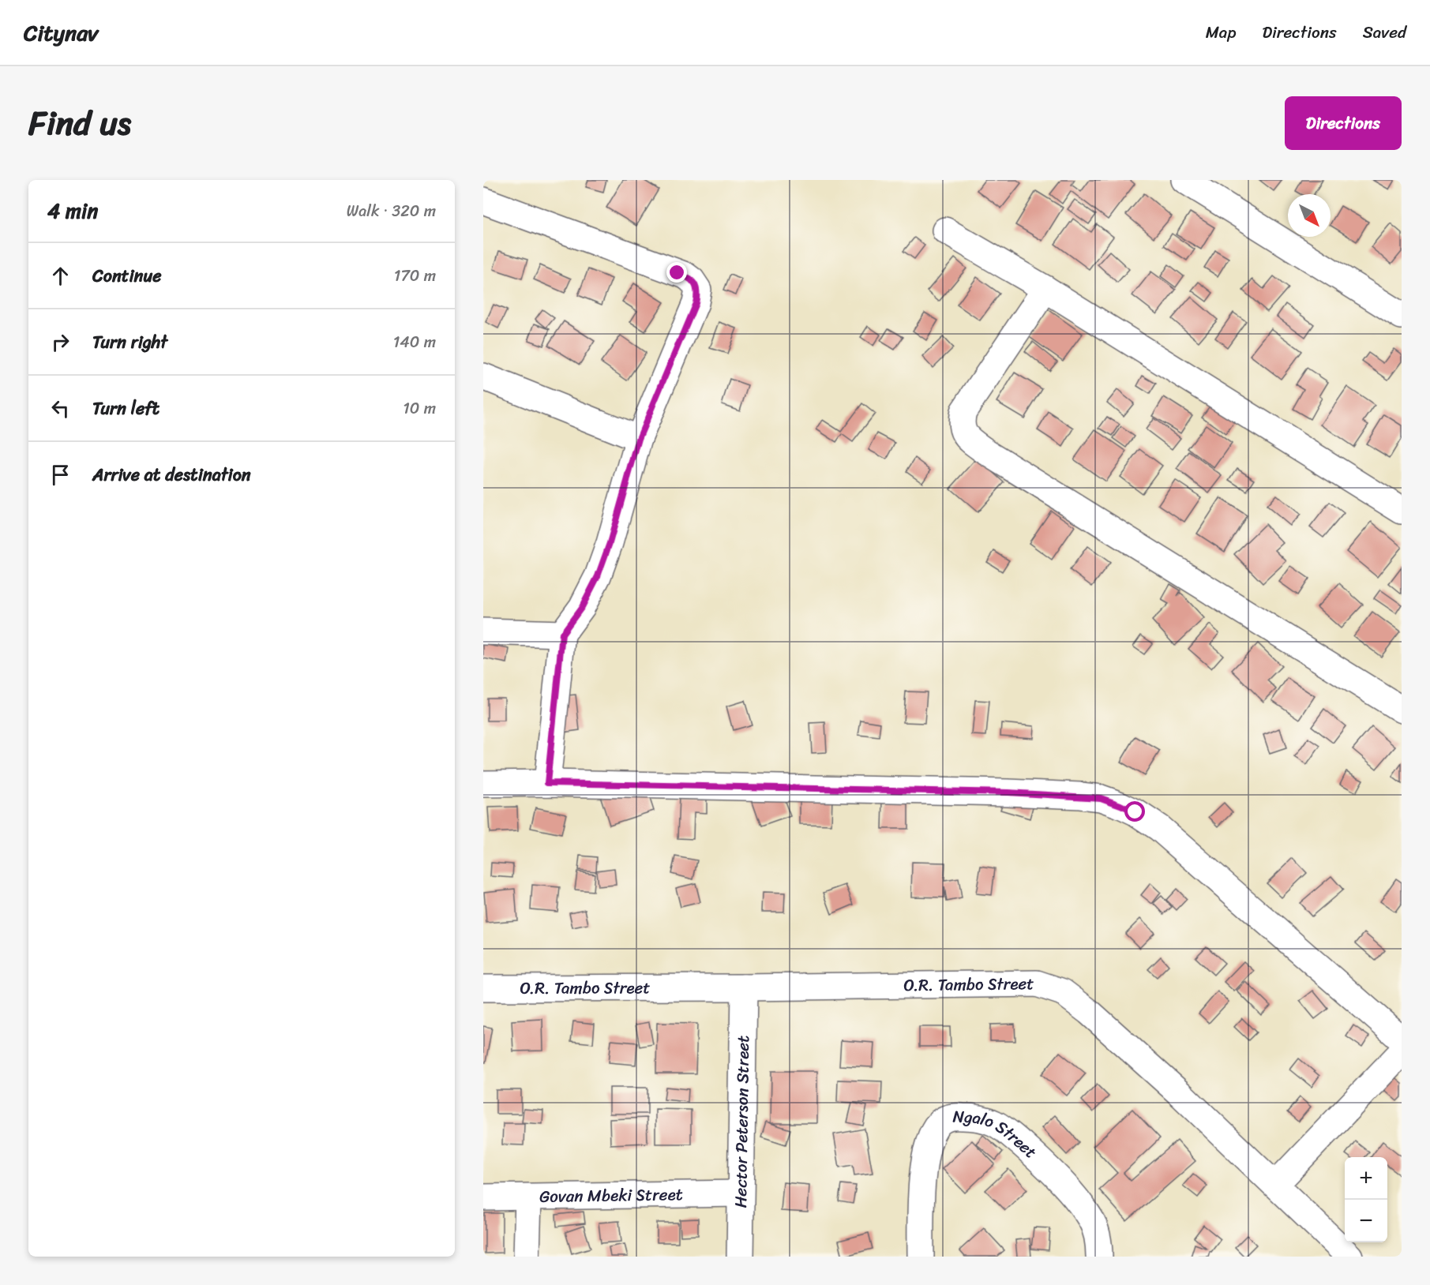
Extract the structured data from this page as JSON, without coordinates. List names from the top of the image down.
{
  "streets": {
    "street": [
      "O.R. Tambo Street",
      "Hector Peterson Street",
      "Ngalo Street",
      "Govan Mbeki Street"
    ]
  },
  "crossings": [
    ["O.R. Tambo Street", "Hector Peterson Street"],
    ["Hector Peterson Street", "Govan Mbeki Street"]
  ],
  "north": "bottom right",
  "page": {
    "header": "Citynav",
    "nav": ["Map", "Directions", "Saved"],
    "title": "Find us",
    "buttons": "Directions",
    "heading": ["4 min", "Walk · 320 m"],
    "list": [
      ["Continue", "170 m"],
      ["Turn right", "140 m"],
      ["Turn left", "10 m"],
      "Arrive at destination"
    ],
    "map_buttons": ["+", "−"]
  }
}
